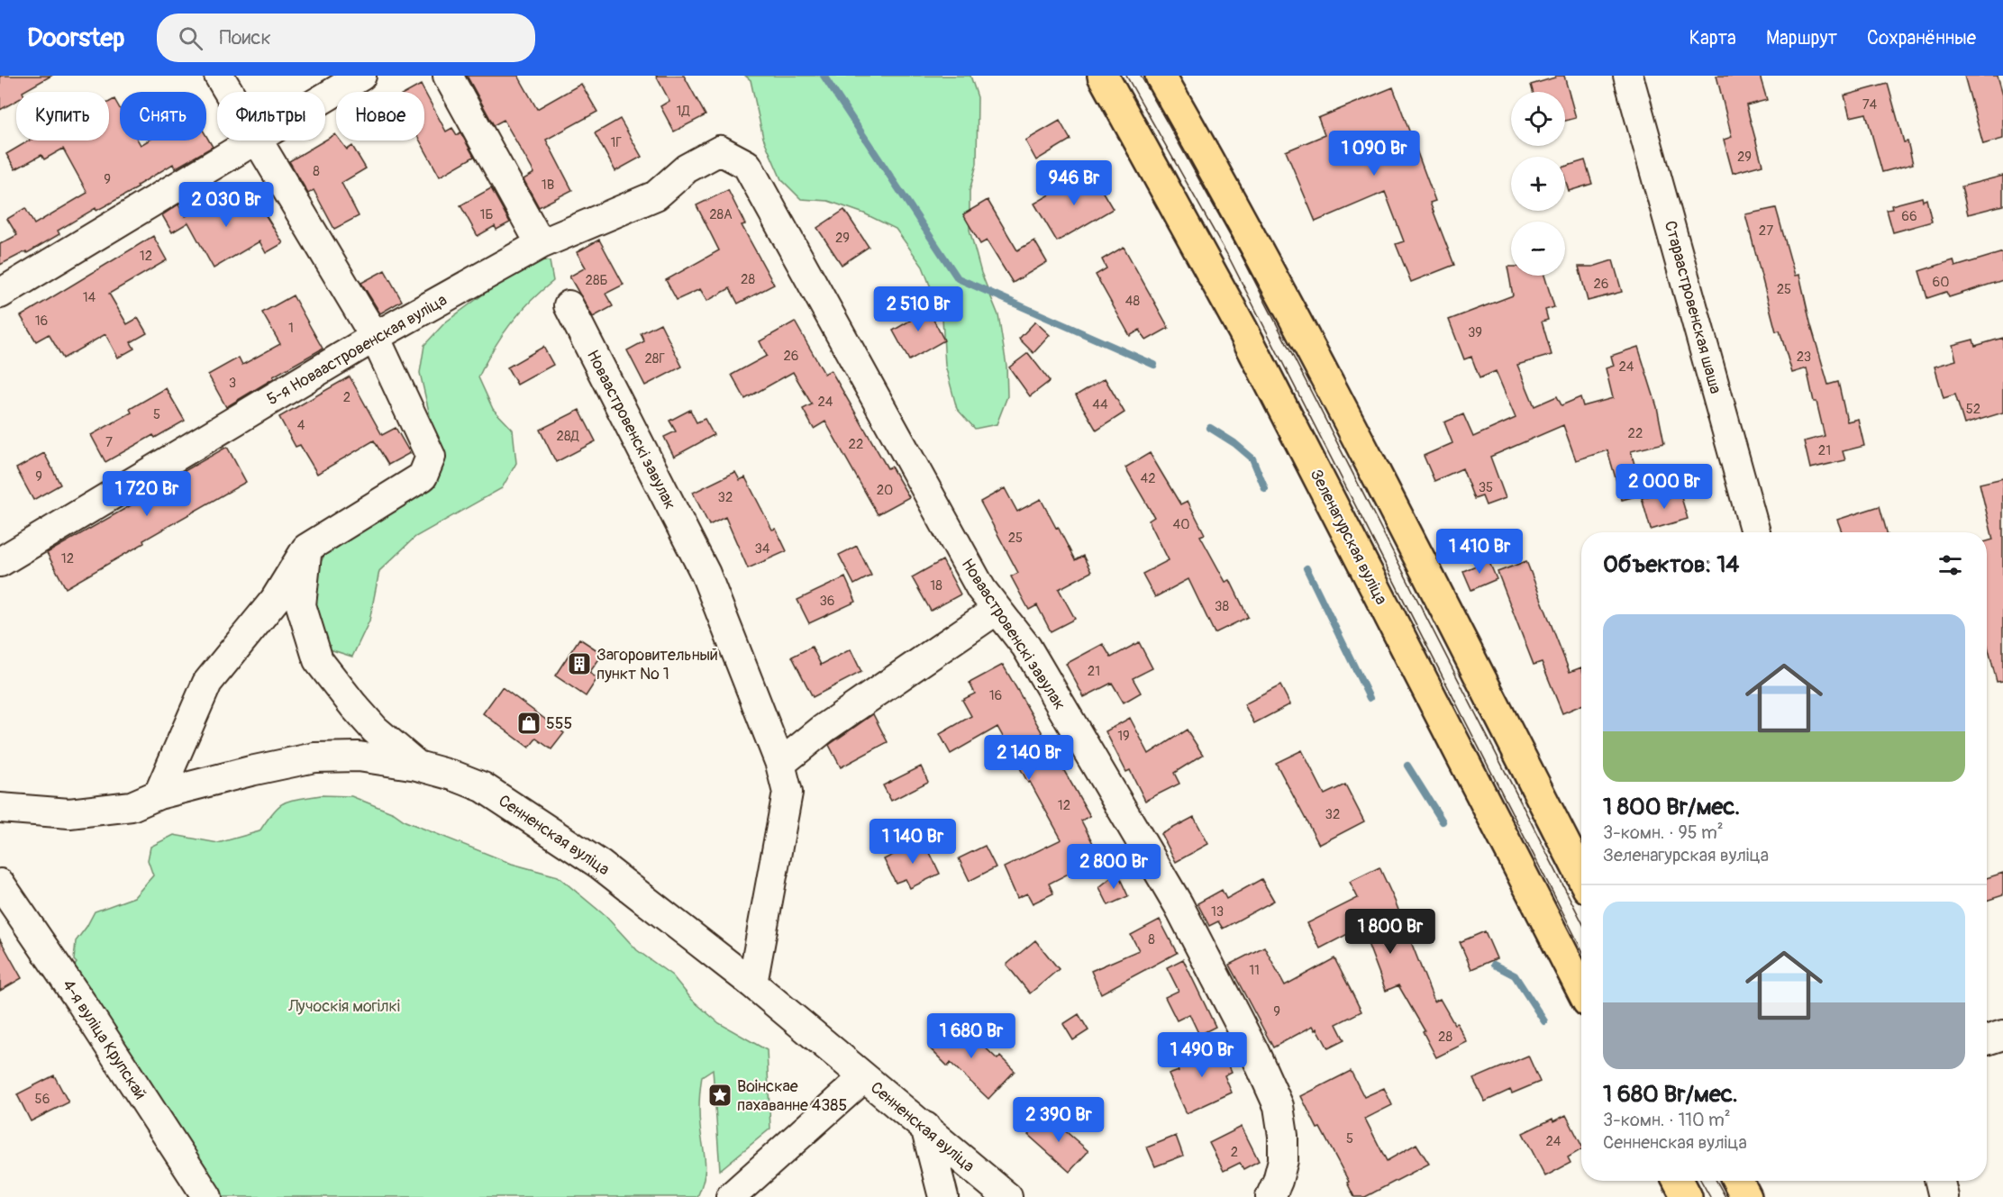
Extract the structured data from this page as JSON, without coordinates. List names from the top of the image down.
{
  "streets": {
    "main road": ["Зеленагурская вуліца"],
    "street": [
      "Стараастровенская шаша",
      "5-я Новаастровенская вуліца",
      "Новаастровенскі завулак",
      "Сенненская вуліца",
      "4-я вуліца Крупскай"
    ]
  },
  "crossings": [
    ["5-я Новаастровенская вуліца", "Новаастровенскі завулак"],
    ["Новаастровенскі завулак", "Сенненская вуліца"]
  ],
  "parks": ["Лучоскія могілкі"],
  "places": {
    "building": ["Загоровительный пункт № 1"],
    "shop": ["555"],
    "place": ["Воінскае пахаванне 4385"]
  },
  "house_numbers": [
    "74",
    "1Д",
    "1Г",
    "29",
    "8",
    "9",
    "1В",
    "1Б",
    "28А",
    "66",
    "27",
    "29",
    "12",
    "28",
    "28Б",
    "60",
    "26",
    "25",
    "14",
    "48",
    "16",
    "1",
    "39",
    "26",
    "23",
    "28Г",
    "24",
    "3",
    "2",
    "24",
    "44",
    "52",
    "5",
    "4",
    "22",
    "28Д",
    "7",
    "22",
    "21",
    "9",
    "42",
    "35",
    "20",
    "32",
    "40",
    "25",
    "34",
    "12",
    "18",
    "36",
    "38",
    "21",
    "16",
    "19",
    "12",
    "32",
    "13",
    "8",
    "11",
    "9",
    "28",
    "56",
    "5",
    "24",
    "2"
  ],
  "page": {
    "header": "Doorstep",
    "search": "Поиск",
    "nav": ["Карта", "Маршрут", "Сохранённые"],
    "map_buttons": ["+", "−"],
    "chip": [
      "Купить",
      "Снять",
      "Фильтры",
      "Новое"
    ],
    "price": [
      "1 090 Br",
      "946 Br",
      "2 030 Br",
      "2 510 Br",
      "2 000 Br",
      "1 720 Br",
      "1 410 Br",
      "2 140 Br",
      "1 140 Br",
      "2 800 Br",
      "1 800 Br",
      "1 680 Br",
      "1 490 Br",
      "2 390 Br"
    ],
    "heading": "Объектов: 14",
    "list": [
      {
        "name": "1 800 Br/мес.",
        "note": "3-комн. · 95 m² · Зеленагурская вуліца"
      },
      {
        "name": "1 680 Br/мес.",
        "note": "3-комн. · 110 m² · Сенненская вуліца"
      }
    ]
  }
}
